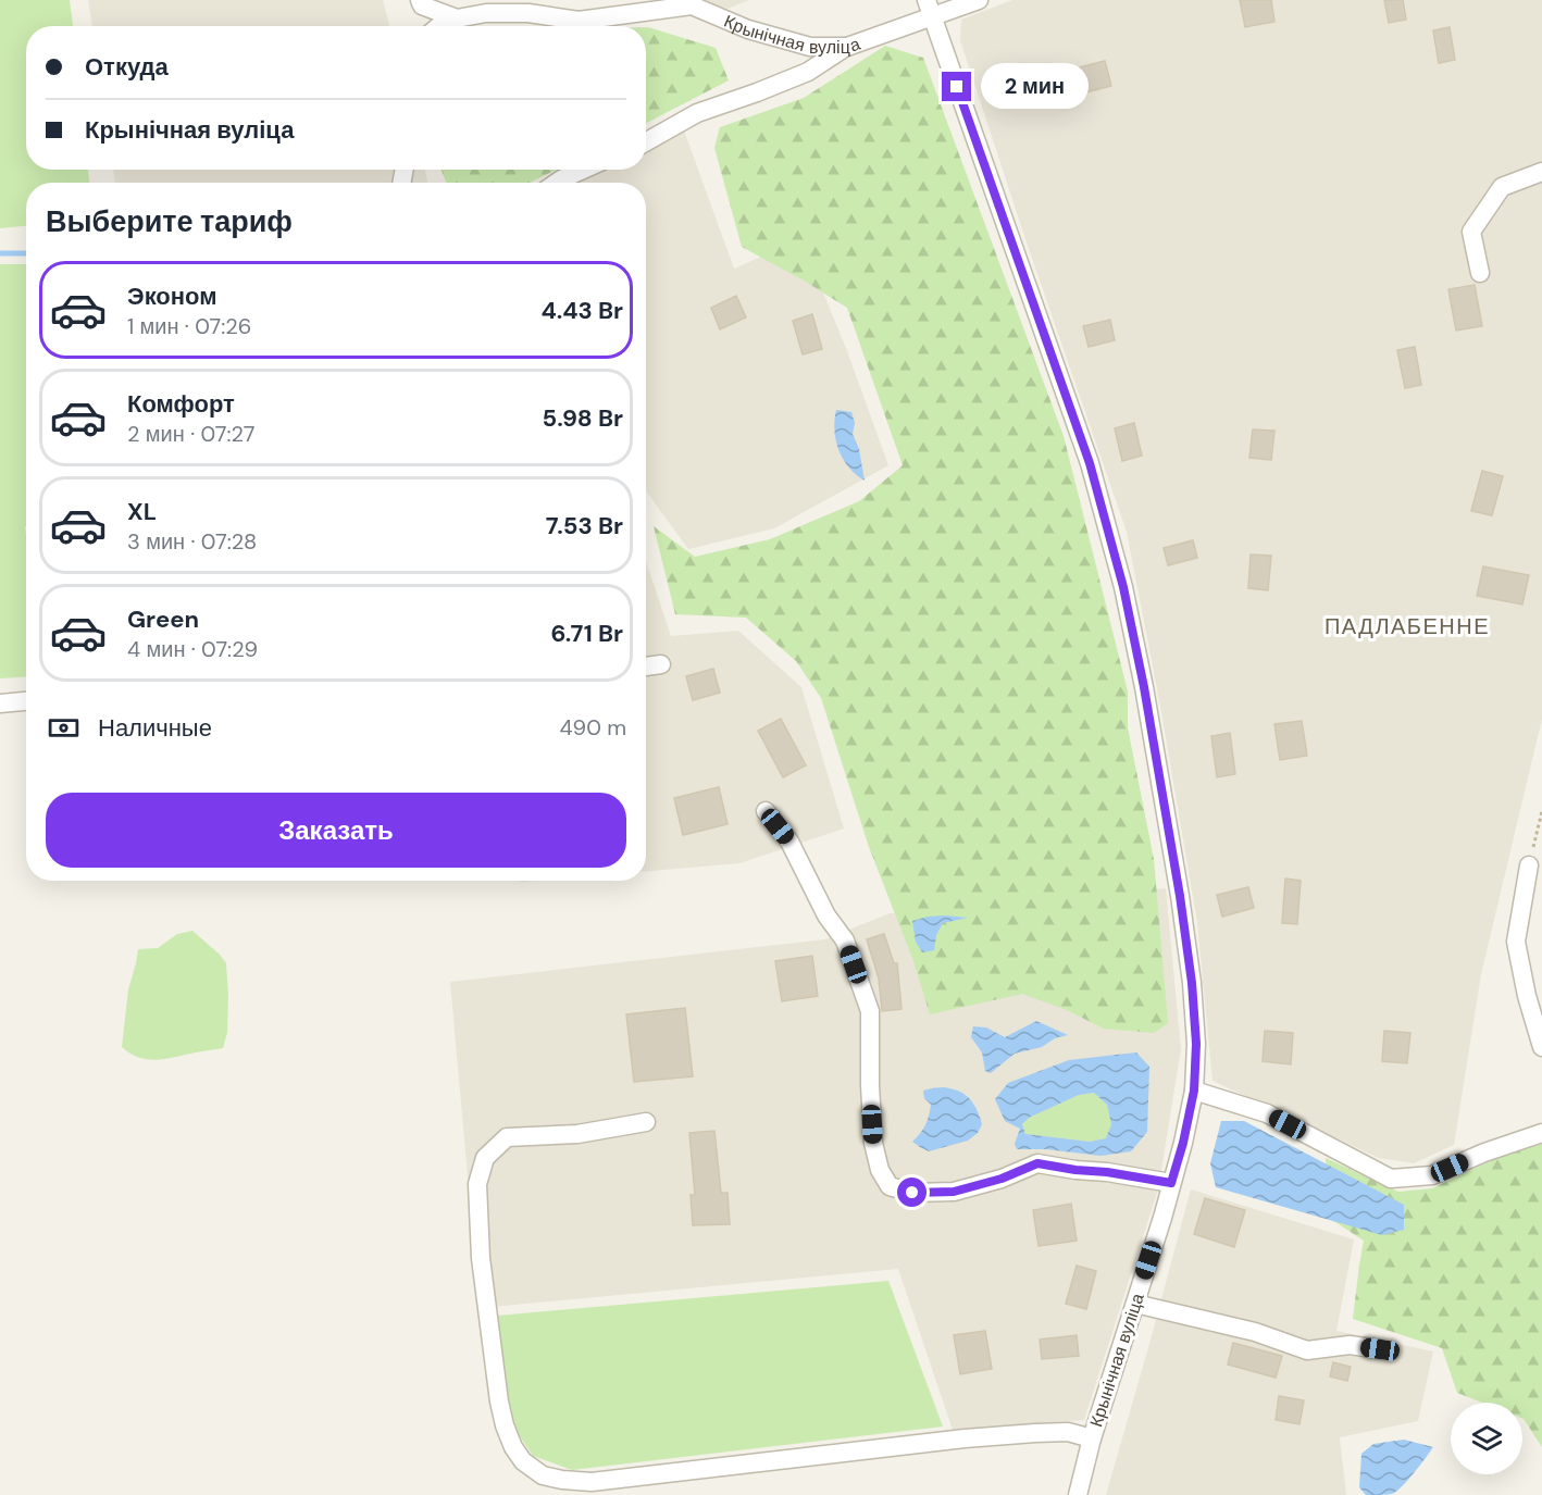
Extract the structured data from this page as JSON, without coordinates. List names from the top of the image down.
{
  "streets": {
    "street": ["Крынічная вуліца"]
  },
  "districts": ["ПАДЛАБЕННЕ"],
  "page": {
    "banner": ["Откуда", "Крынічная вуліца"],
    "bubble": "2 мин",
    "heading": "Выберите тариф",
    "list": [
      {
        "name": "Эконом",
        "note": "1 мин · 07:26",
        "value": "4.43 Br"
      },
      {
        "name": "Комфорт",
        "note": "2 мин · 07:27",
        "value": "5.98 Br"
      },
      {
        "name": "XL",
        "note": "3 мин · 07:28",
        "value": "7.53 Br"
      },
      {
        "name": "Green",
        "note": "4 мин · 07:29",
        "value": "6.71 Br"
      }
    ],
    "pay": ["Наличные", "490 m"],
    "buttons": "Заказать"
  }
}
